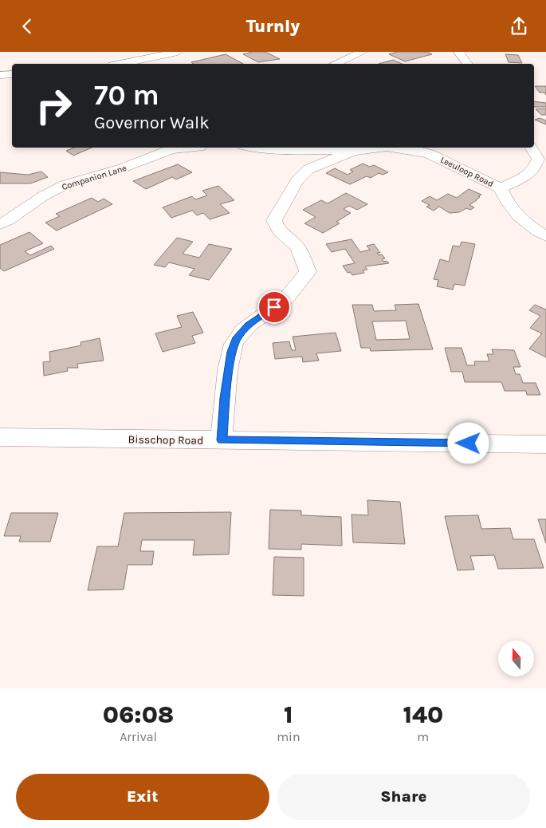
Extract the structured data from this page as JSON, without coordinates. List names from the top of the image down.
{
  "streets": {
    "street": ["Leeuloop Road", "Companion Lane", "Bisschop Road"]
  },
  "north": "top",
  "page": {
    "header": "Turnly",
    "turn": ["70 m", "Governor Walk"],
    "eta": [
      "06:08",
      "Arrival",
      "1",
      "min",
      "140",
      "m"
    ],
    "buttons": ["Exit", "Share"]
  }
}
